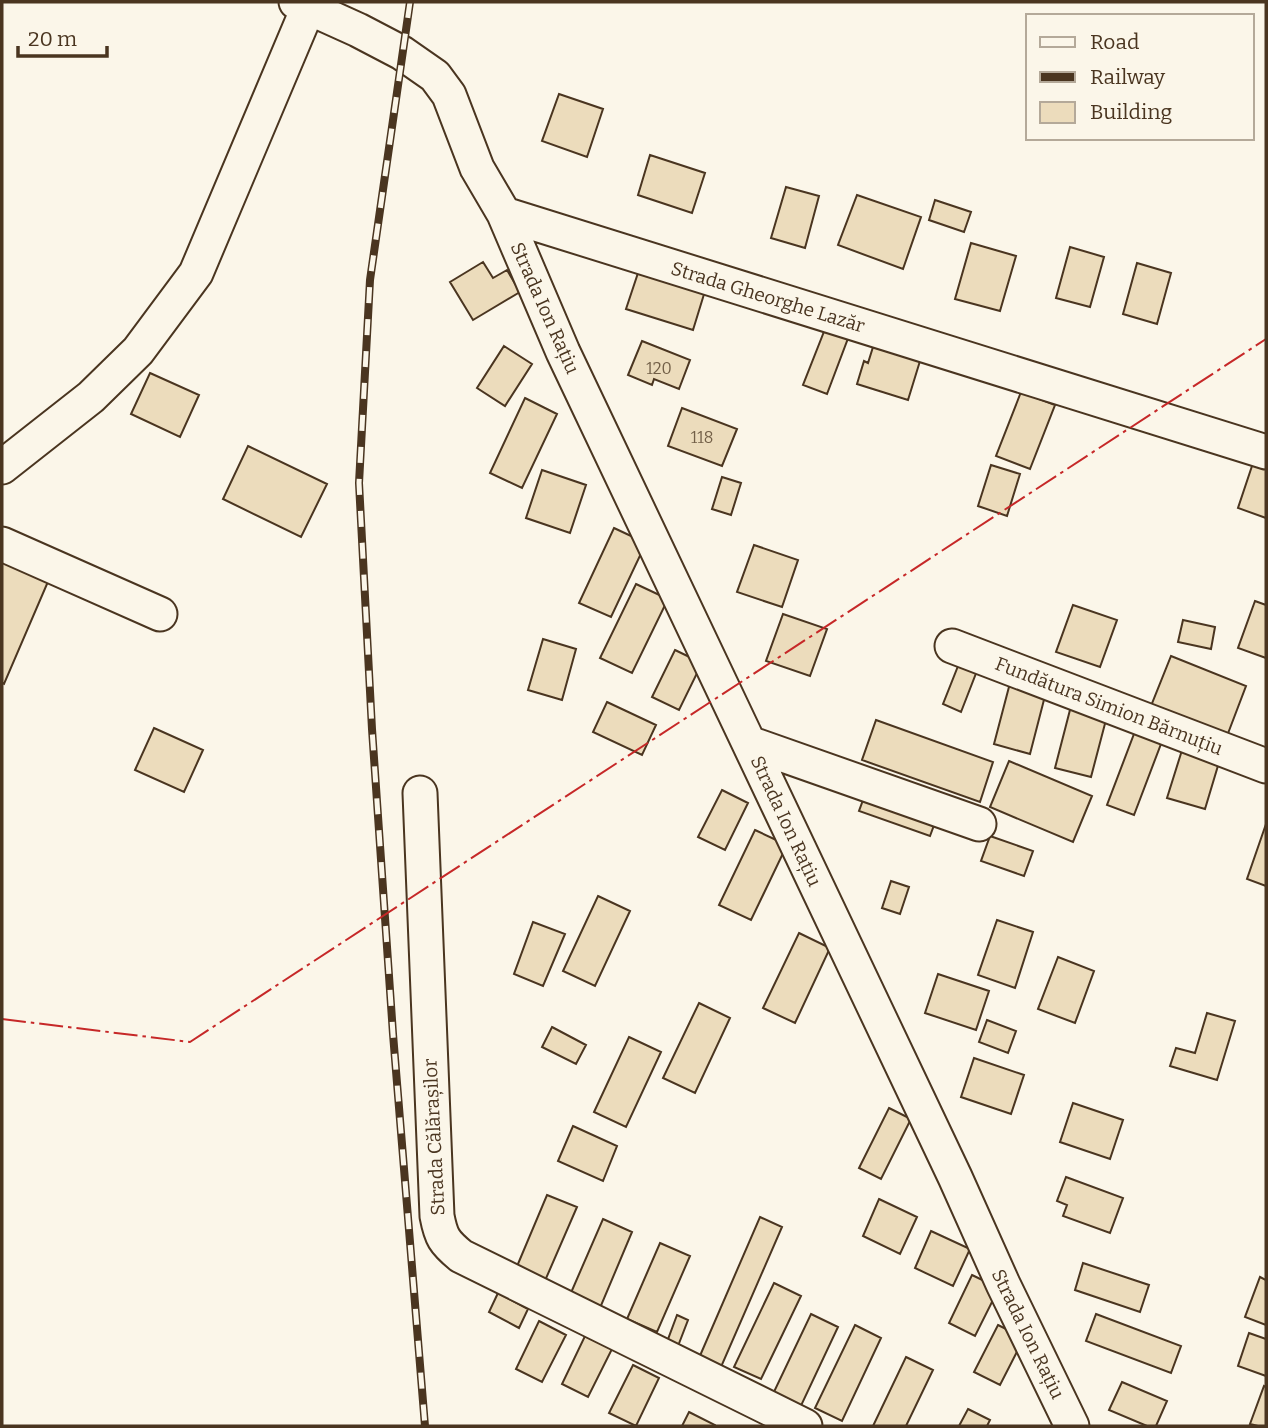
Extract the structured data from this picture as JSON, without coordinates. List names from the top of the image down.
{
  "streets": {
    "street": [
      "Strada Gheorghe Lazăr",
      "Strada Ion Rațiu",
      "Fundătura Simion Bărnuțiu",
      "Strada Călărașilor"
    ]
  },
  "crossings": [
    ["Strada Gheorghe Lazăr", "Strada Ion Rațiu"]
  ],
  "house_numbers": ["120", "118"],
  "legend": ["Road", "Railway", "Building"],
  "scale_bar": "20 m"
}
